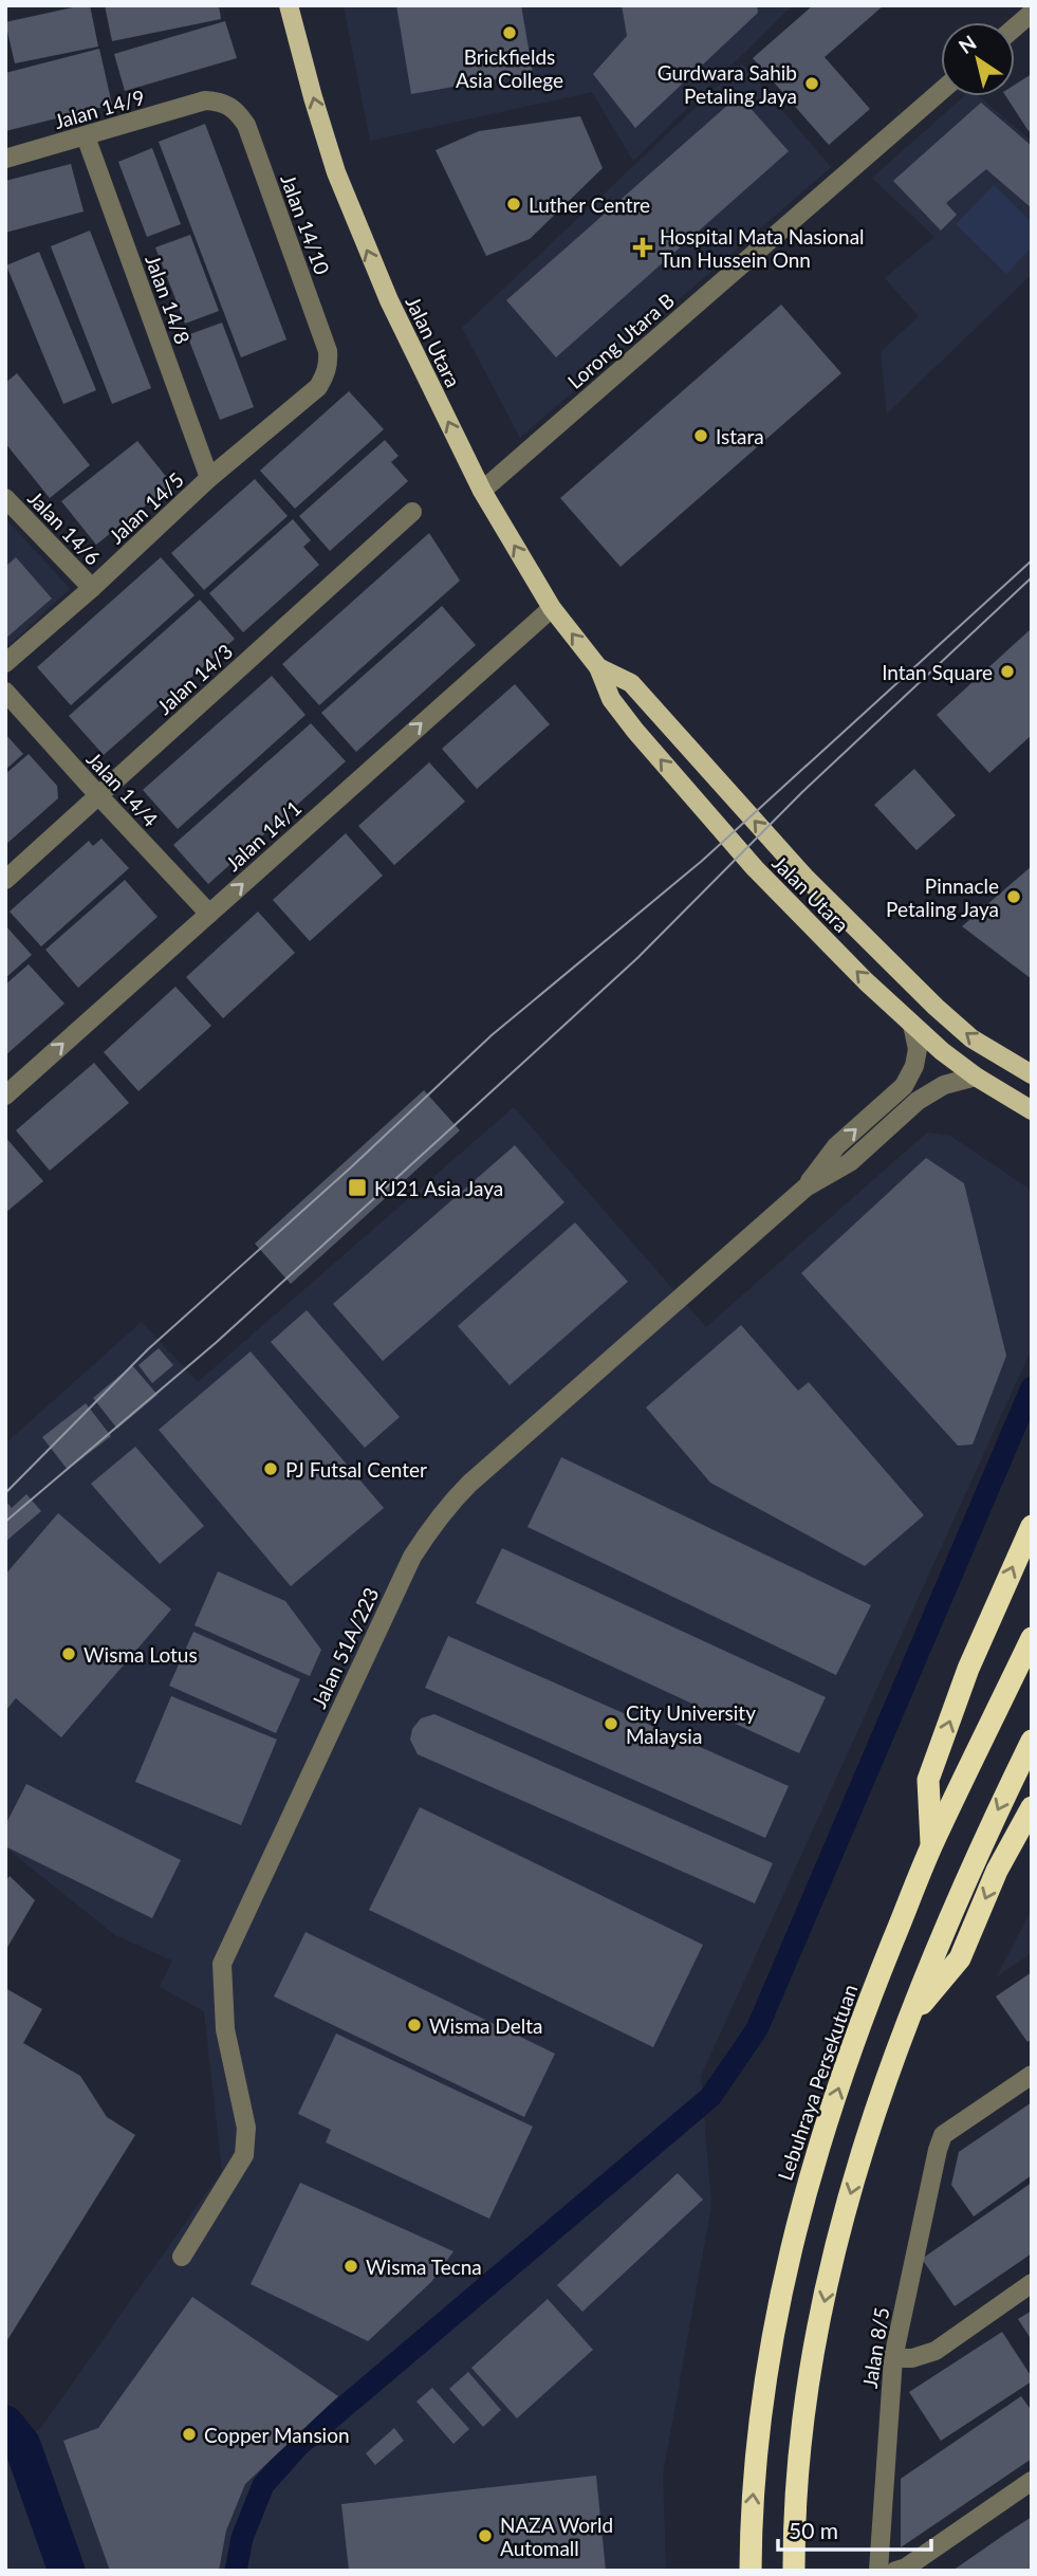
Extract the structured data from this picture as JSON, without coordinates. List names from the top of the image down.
{
  "streets": {
    "highway": ["Lebuhraya Persekutuan"],
    "main road": ["Jalan Utara"],
    "street": [
      "Jalan 14/9",
      "Jalan 14/10",
      "Jalan 14/8",
      "Lorong Utara B",
      "Jalan 14/5",
      "Jalan 14/6",
      "Jalan 14/3",
      "Jalan 14/4",
      "Jalan 14/1",
      "Jalan 51A/223",
      "Jalan 8/5"
    ]
  },
  "crossings": [
    ["Jalan 14/9", "Jalan 14/10"],
    ["Jalan 14/9", "Jalan 14/8"],
    ["Jalan 14/10", "Jalan 14/5"],
    ["Jalan 14/8", "Jalan 14/5"],
    ["Lorong Utara B", "Jalan Utara"],
    ["Jalan Utara", "Jalan 14/1"],
    ["Jalan Utara", "Jalan 51A/223"],
    ["Jalan 14/5", "Jalan 14/6"],
    ["Jalan 14/3", "Jalan 14/4"],
    ["Jalan 14/4", "Jalan 14/1"]
  ],
  "one_way": ["Jalan Utara", "Jalan 14/1"],
  "places": {
    "other": [
      "Brickfields Asia College",
      "Gurdwara Sahib Petaling Jaya",
      "Luther Centre",
      "Istara",
      "Intan Square",
      "Pinnacle Petaling Jaya",
      "PJ Futsal Center",
      "Wisma Lotus",
      "City University Malaysia",
      "Wisma Delta",
      "Wisma Tecna",
      "Copper Mansion",
      "NAZA World Automall"
    ],
    "health": ["Hospital Mata Nasional Tun Hussein Onn"],
    "transit": ["KJ21 Asia Jaya"]
  },
  "scale_bar": "50 m",
  "north": "top left"
}
